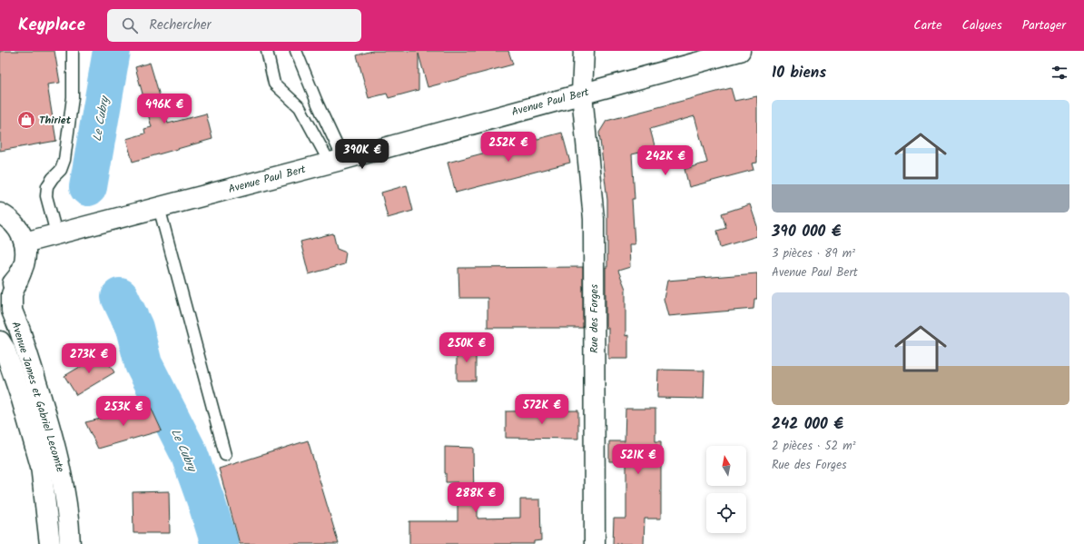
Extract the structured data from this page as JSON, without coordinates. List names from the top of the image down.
{
  "streets": {
    "main road": ["Avenue Paul Bert", "Rue des Forges", "Avenue James et Gabriel Lecomte"]
  },
  "crossings": [
    ["Avenue Paul Bert", "Rue des Forges"],
    ["Avenue Paul Bert", "Avenue James et Gabriel Lecomte"]
  ],
  "water": ["Le Cubry"],
  "places": {
    "shop": ["Thiriet"]
  },
  "north": "top",
  "page": {
    "header": "Keyplace",
    "search": "Rechercher",
    "nav": ["Carte", "Calques", "Partager"],
    "heading": "10 biens",
    "price": [
      "496K €",
      "252K €",
      "390K €",
      "242K €",
      "250K €",
      "273K €",
      "572K €",
      "253K €",
      "521K €",
      "288K €"
    ],
    "list": [
      {
        "name": "390 000 €",
        "note": "3 pièces · 89 m² · Avenue Paul Bert"
      },
      {
        "name": "242 000 €",
        "note": "2 pièces · 52 m² · Rue des Forges"
      }
    ]
  }
}
